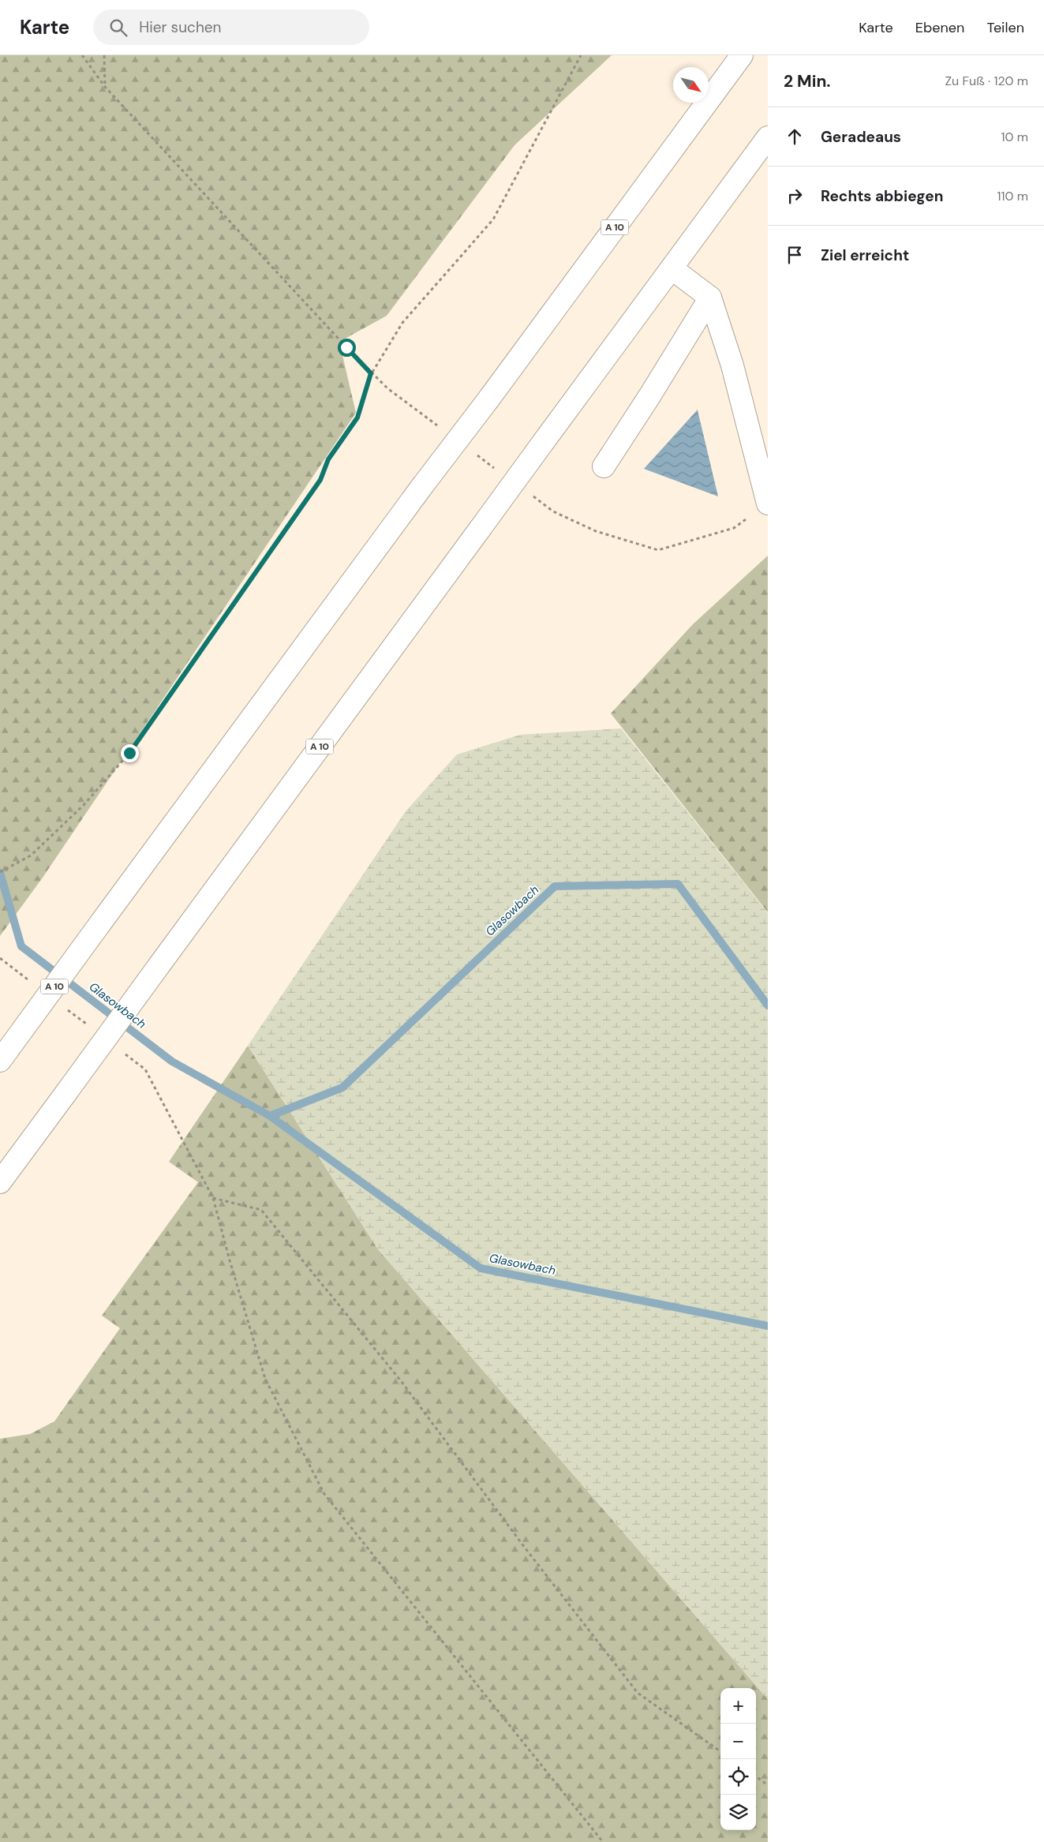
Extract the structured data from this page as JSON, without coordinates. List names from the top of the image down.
{
  "streets": {
    "main road": ["A 10"]
  },
  "water": ["Glasowbach"],
  "north": "bottom right",
  "page": {
    "header": "Karte",
    "search": "Hier suchen",
    "nav": ["Karte", "Ebenen", "Teilen"],
    "heading": ["2 Min.", "Zu Fuß · 120 m"],
    "list": [
      ["Geradeaus", "10 m"],
      ["Rechts abbiegen", "110 m"],
      "Ziel erreicht"
    ],
    "map_buttons": ["+", "−"]
  }
}
